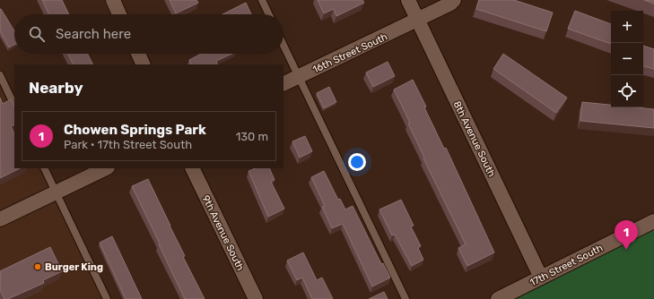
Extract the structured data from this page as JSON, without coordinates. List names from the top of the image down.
{
  "streets": {
    "street": [
      "16th Street South",
      "8th Avenue South",
      "9th Avenue South",
      "17th Street South"
    ]
  },
  "crossings": [
    ["16th Street South", "8th Avenue South"],
    ["8th Avenue South", "17th Street South"]
  ],
  "places": ["Burger King"],
  "page": {
    "map_buttons": ["+", "−"],
    "search": "Search here",
    "heading": "Nearby",
    "list": [
      {
        "mark": "1",
        "name": "Chowen Springs Park",
        "note": "Park · 17th Street South",
        "value": "130 m"
      }
    ],
    "pins": "1"
  }
}
